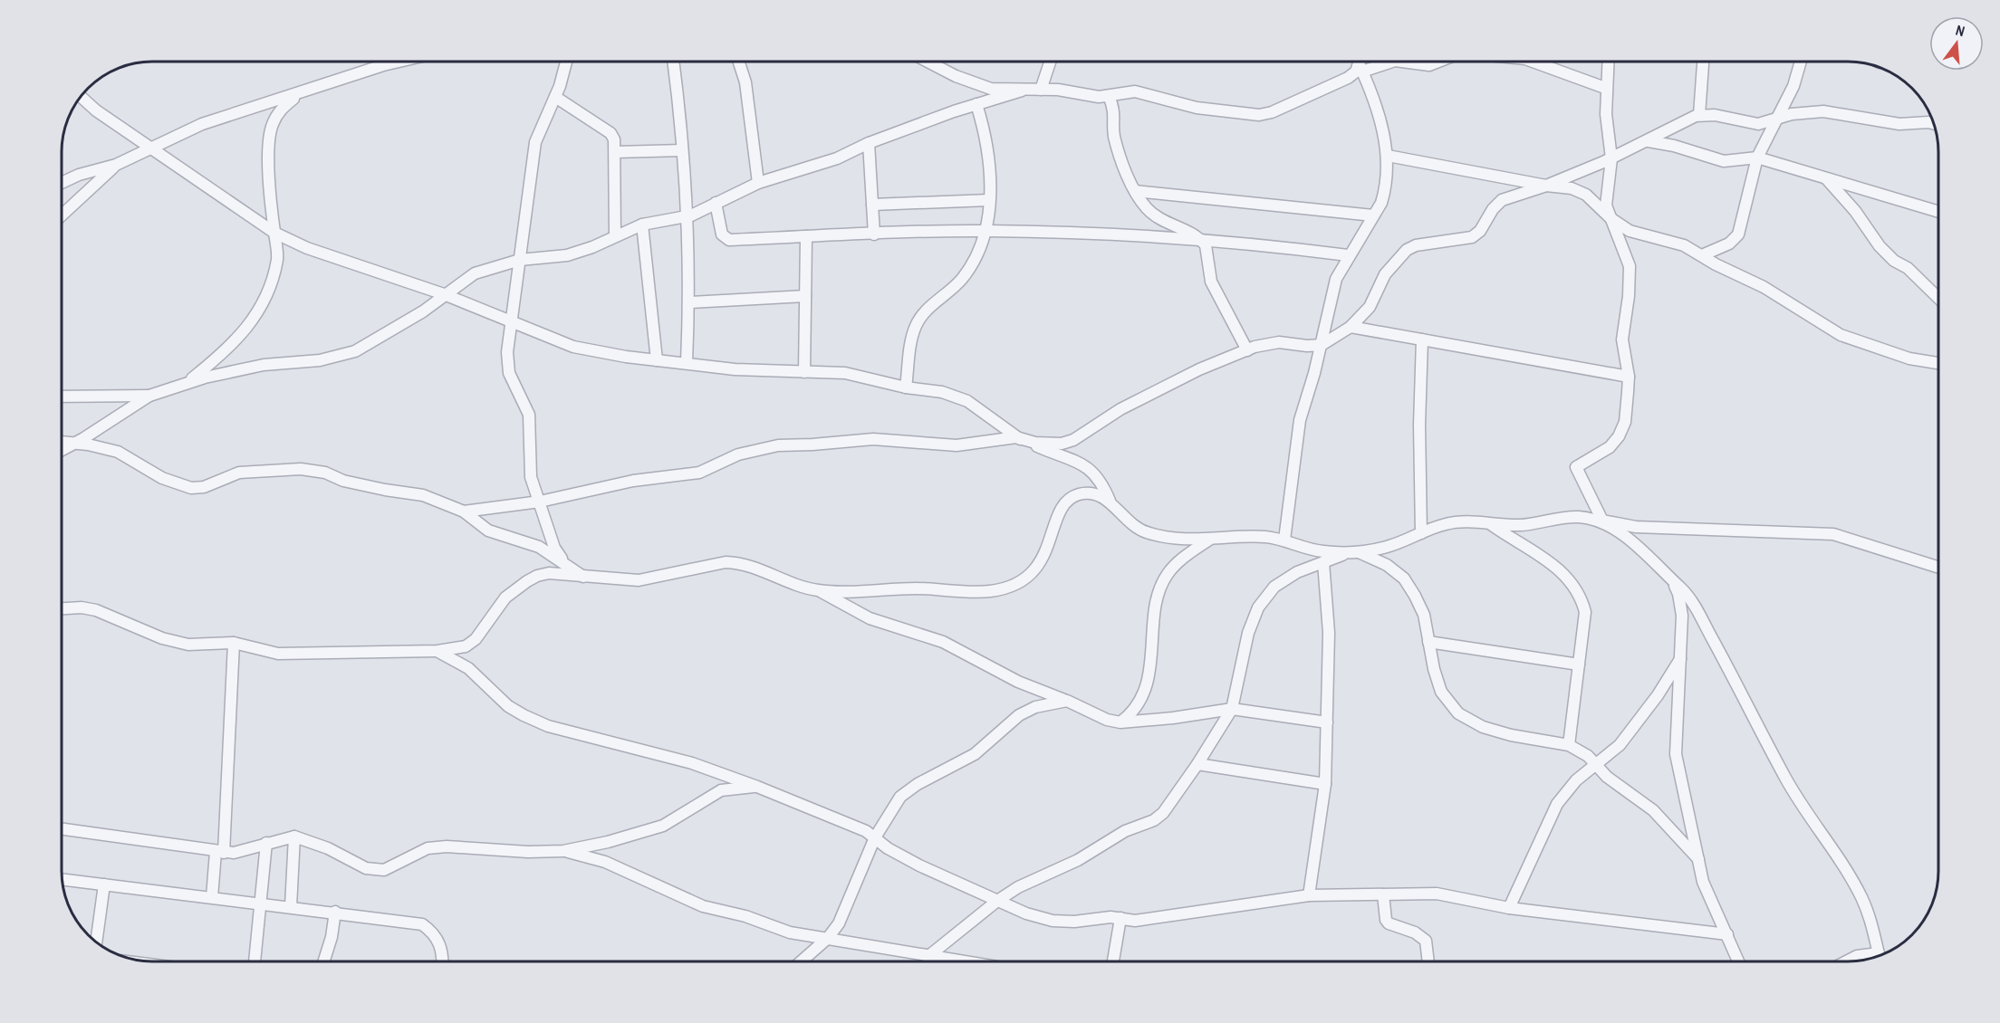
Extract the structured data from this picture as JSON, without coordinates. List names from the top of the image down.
{
  "north": "top"
}
